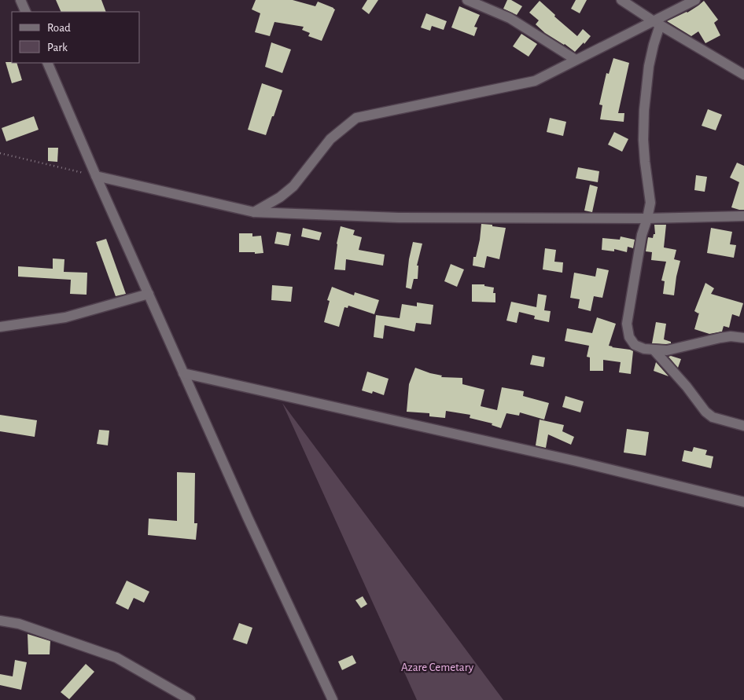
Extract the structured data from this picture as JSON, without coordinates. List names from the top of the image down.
{
  "parks": ["Azare Cemetary"],
  "legend": ["Road", "Park"]
}
